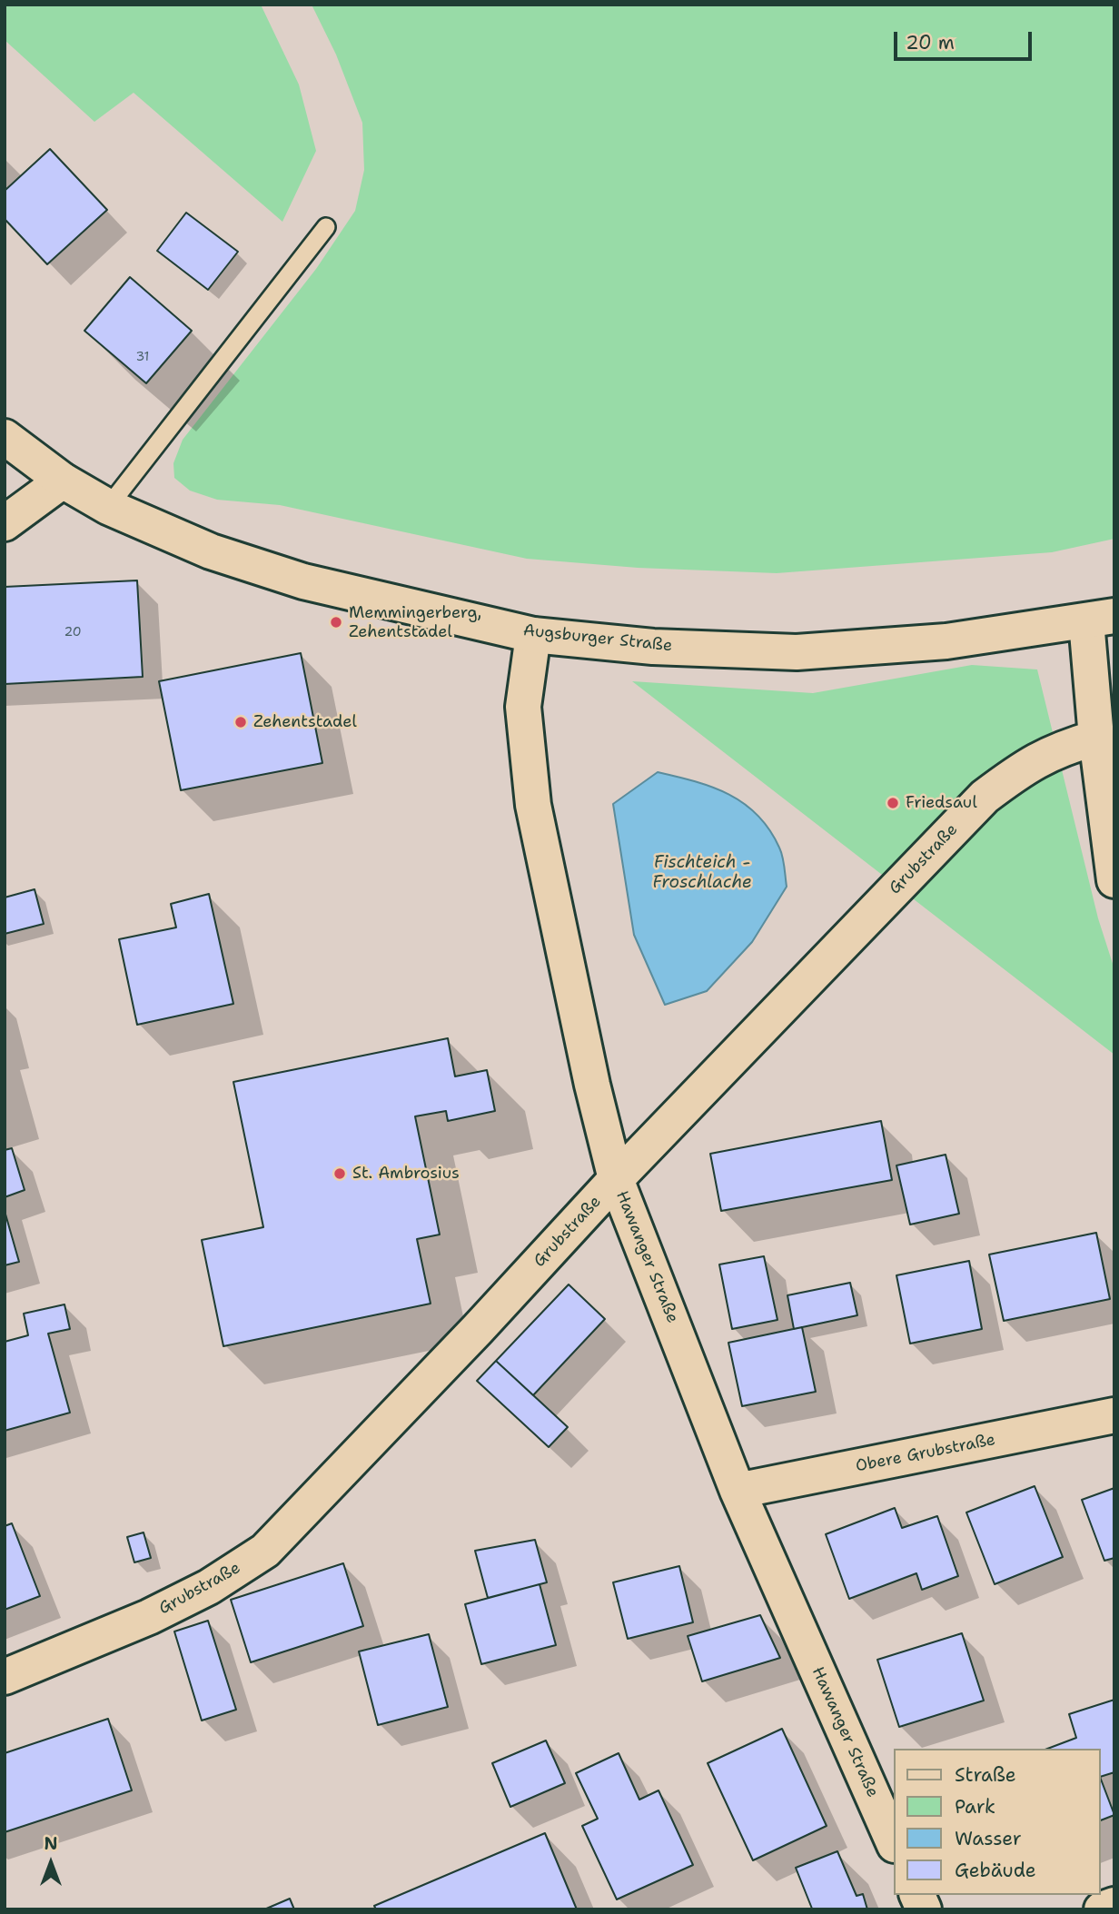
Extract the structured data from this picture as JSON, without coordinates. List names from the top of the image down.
{
  "streets": {
    "street": [
      "Augsburger Straße",
      "Grubstraße",
      "Hawanger Straße",
      "Obere Grubstraße"
    ]
  },
  "crossings": [
    ["Augsburger Straße", "Hawanger Straße"],
    ["Grubstraße", "Hawanger Straße"],
    ["Hawanger Straße", "Obere Grubstraße"]
  ],
  "water": ["Fischteich - Froschlache"],
  "places": [
    "Memmingerberg, Zehentstadel",
    "Zehentstadel",
    "Friedsaul",
    "St. Ambrosius"
  ],
  "house_numbers": ["31", "20"],
  "legend": [
    "Straße",
    "Park",
    "Wasser",
    "Gebäude"
  ],
  "scale_bar": "20 m",
  "north": "top"
}
